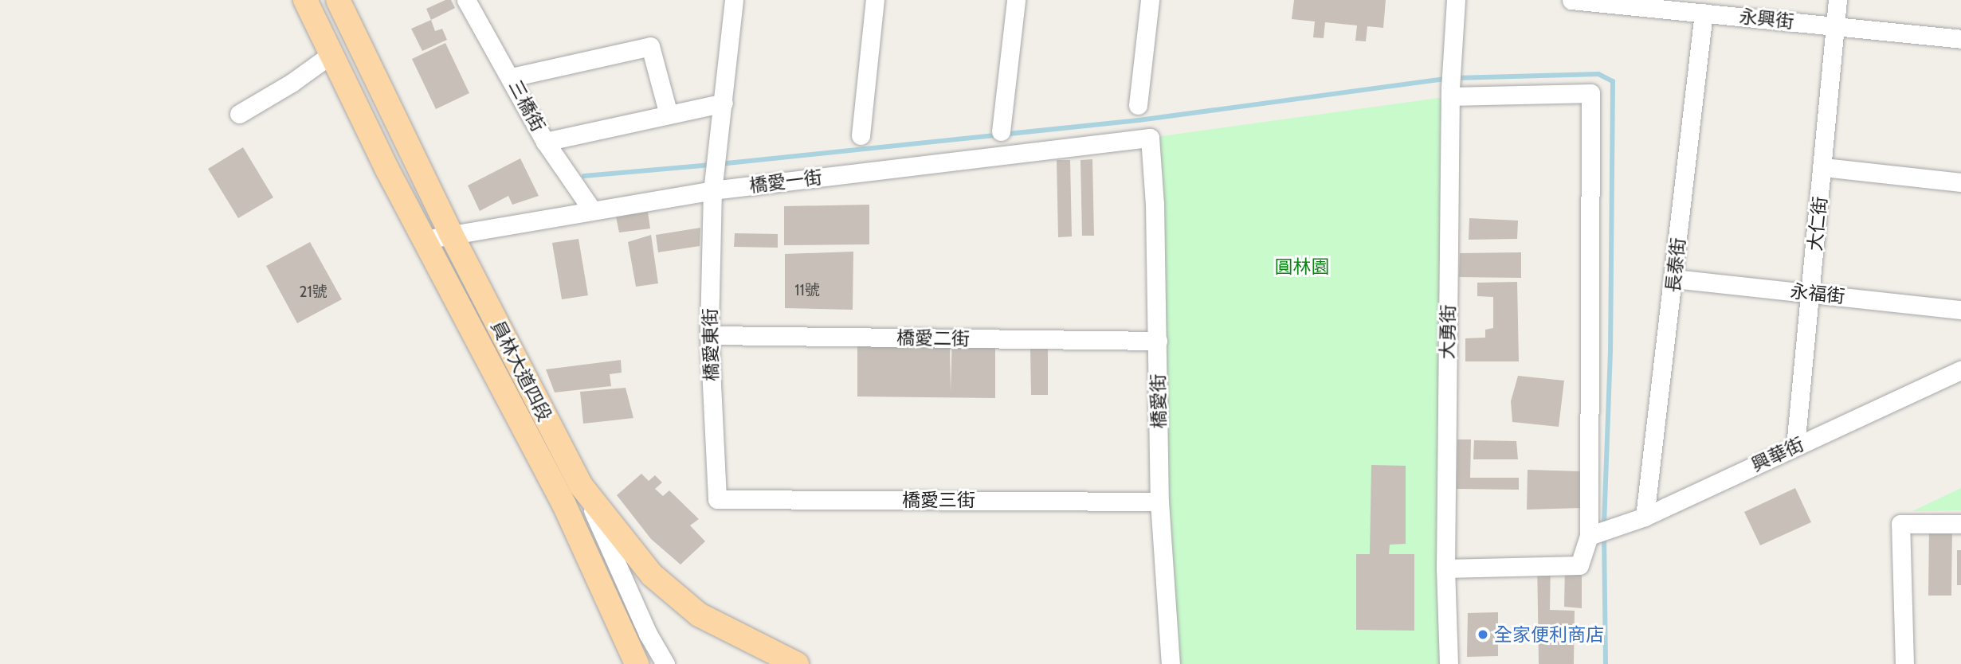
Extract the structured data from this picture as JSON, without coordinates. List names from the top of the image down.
{
  "streets": {
    "main road": ["員林大道四段"],
    "street": [
      "永興街",
      "三橋街",
      "橋愛一街",
      "大仁街",
      "長泰街",
      "永福街",
      "大勇街",
      "橋愛二街",
      "橋愛東街",
      "橋愛街",
      "興華街",
      "橋愛三街"
    ]
  },
  "crossings": [
    ["永興街", "大仁街"],
    ["永興街", "長泰街"],
    ["三橋街", "橋愛一街"],
    ["橋愛一街", "橋愛東街"],
    ["橋愛一街", "員林大道四段"],
    ["橋愛一街", "橋愛街"],
    ["大仁街", "永福街"],
    ["大仁街", "興華街"],
    ["長泰街", "永福街"],
    ["長泰街", "興華街"],
    ["橋愛二街", "橋愛東街"],
    ["橋愛二街", "橋愛街"],
    ["橋愛東街", "橋愛三街"],
    ["橋愛街", "橋愛三街"]
  ],
  "parks": ["圓林園"],
  "places": ["全家便利商店"],
  "house_numbers": ["11號", "21號"]
}
